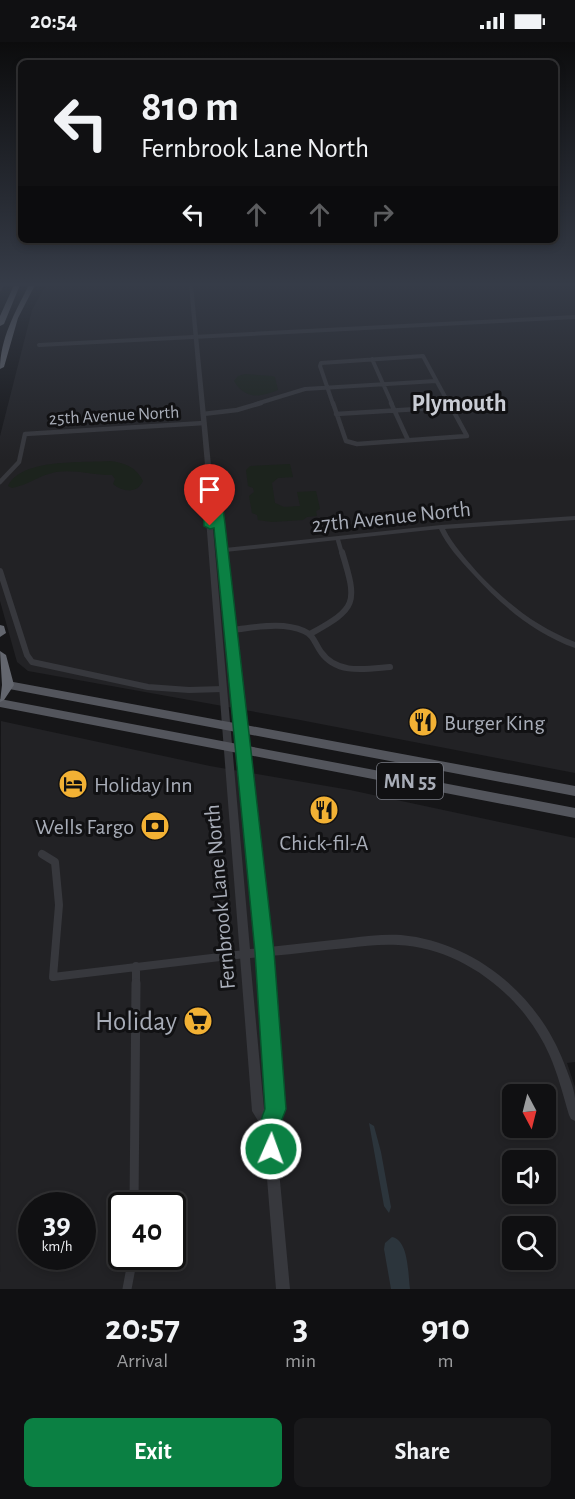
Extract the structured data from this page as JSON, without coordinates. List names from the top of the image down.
{
  "streets": {
    "main road": ["MN 55"],
    "street": ["25th Avenue North", "27th Avenue North", "Fernbrook Lane North"]
  },
  "crossings": [
    ["25th Avenue North", "Fernbrook Lane North"],
    ["27th Avenue North", "Fernbrook Lane North"],
    ["MN 55", "Fernbrook Lane North"]
  ],
  "districts": ["Plymouth"],
  "places": {
    "restaurant": ["Burger King", "Chick-fil-A"],
    "hotel": ["Holiday Inn"],
    "bank": ["Wells Fargo"],
    "supermarket": ["Holiday"]
  },
  "north": "bottom",
  "page": {
    "status": "20:54",
    "turn": ["810 m", "Fernbrook Lane North"],
    "speed": "39 km/h",
    "limit": "40",
    "eta": [
      "20:57",
      "Arrival",
      "3",
      "min",
      "910",
      "m"
    ],
    "buttons": ["Exit", "Share"]
  }
}
